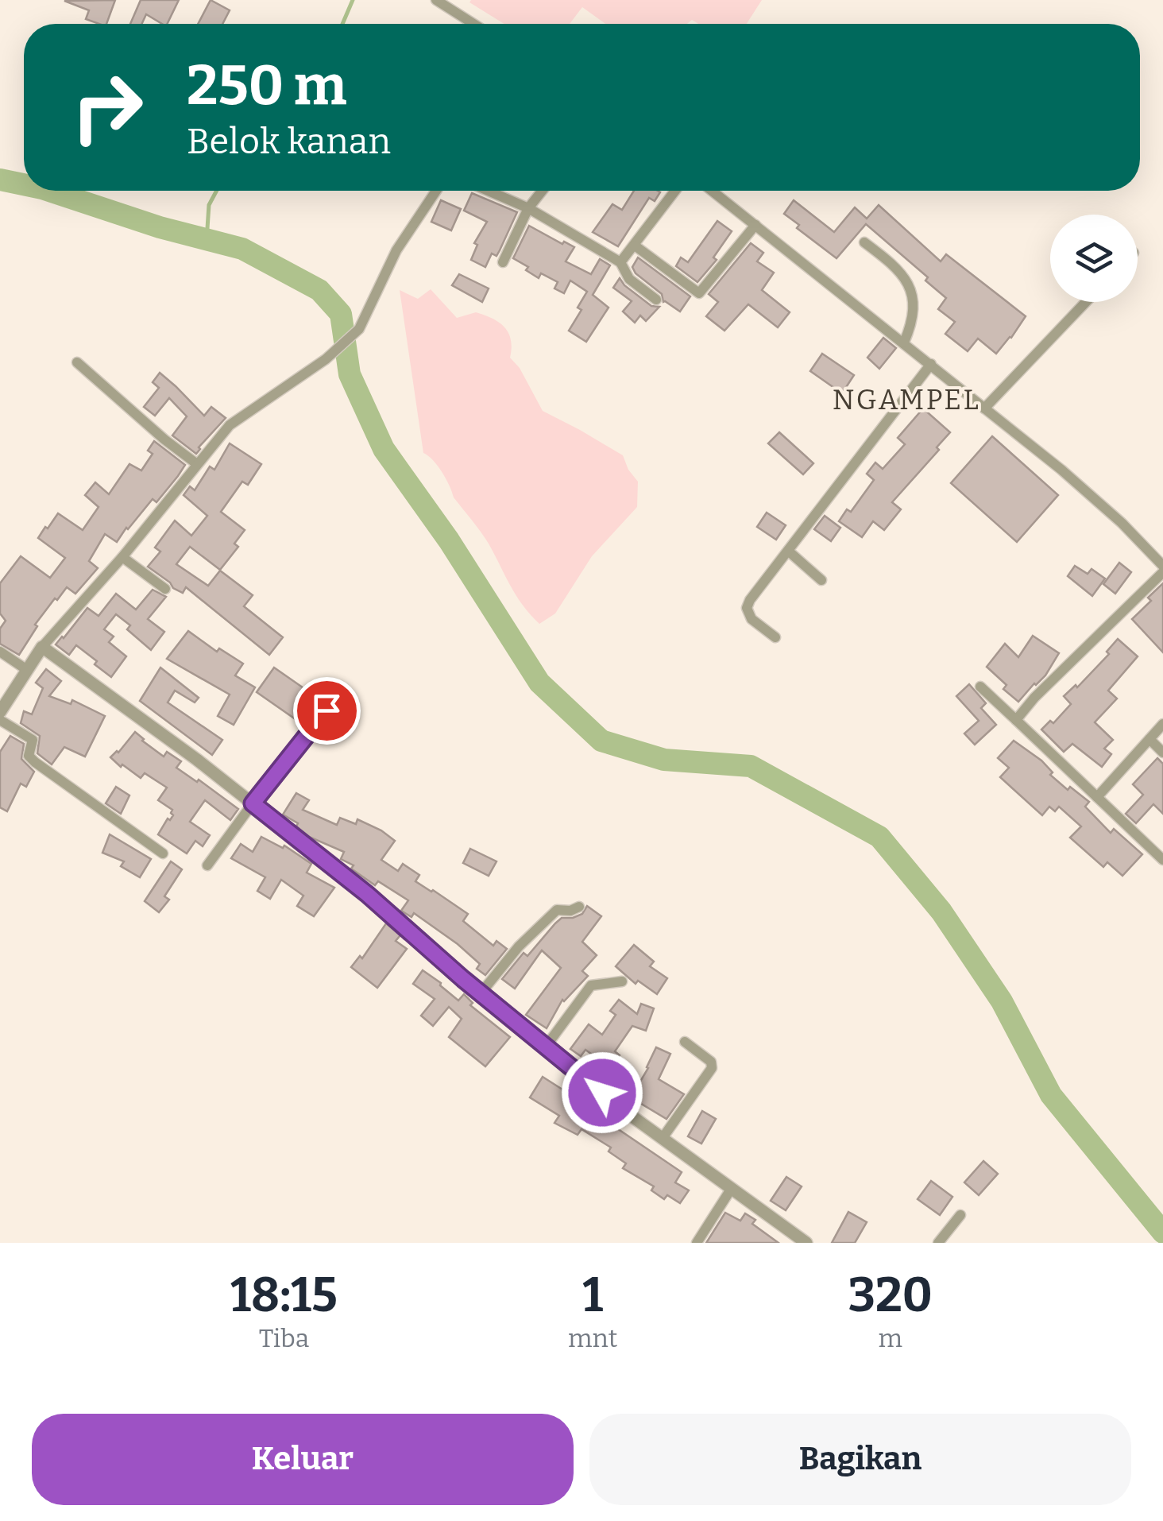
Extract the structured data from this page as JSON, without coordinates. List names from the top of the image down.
{
  "districts": ["NGAMPEL"],
  "page": {
    "turn": ["250 m", "Belok kanan"],
    "eta": [
      "18:15",
      "Tiba",
      "1",
      "mnt",
      "320",
      "m"
    ],
    "buttons": ["Keluar", "Bagikan"]
  }
}
